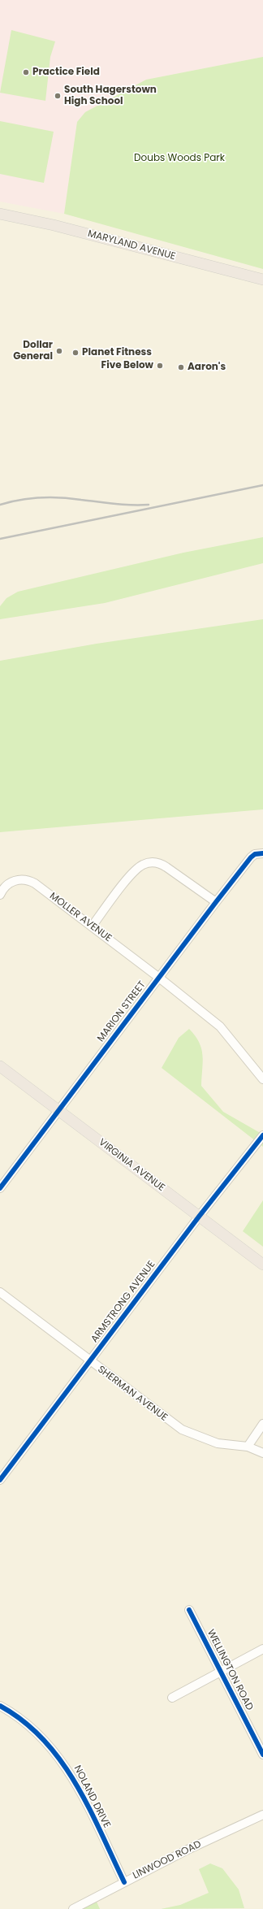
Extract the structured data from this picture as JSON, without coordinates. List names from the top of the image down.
{
  "streets": {
    "main road": ["MARYLAND AVENUE", "VIRGINIA AVENUE"],
    "street": [
      "MOLLER AVENUE",
      "MARION STREET",
      "ARMSTRONG AVENUE",
      "SHERMAN AVENUE",
      "WELLINGTON ROAD",
      "NOLAND DRIVE",
      "LINWOOD ROAD"
    ]
  },
  "crossings": [
    ["MOLLER AVENUE", "MARION STREET"],
    ["MARION STREET", "VIRGINIA AVENUE"],
    ["VIRGINIA AVENUE", "ARMSTRONG AVENUE"],
    ["ARMSTRONG AVENUE", "SHERMAN AVENUE"],
    ["NOLAND DRIVE", "LINWOOD ROAD"]
  ],
  "parks": ["Doubs Woods Park"],
  "places": [
    "Practice Field",
    "South Hagerstown High School",
    "Dollar General",
    "Planet Fitness",
    "Five Below",
    "Aaron's"
  ]
}
